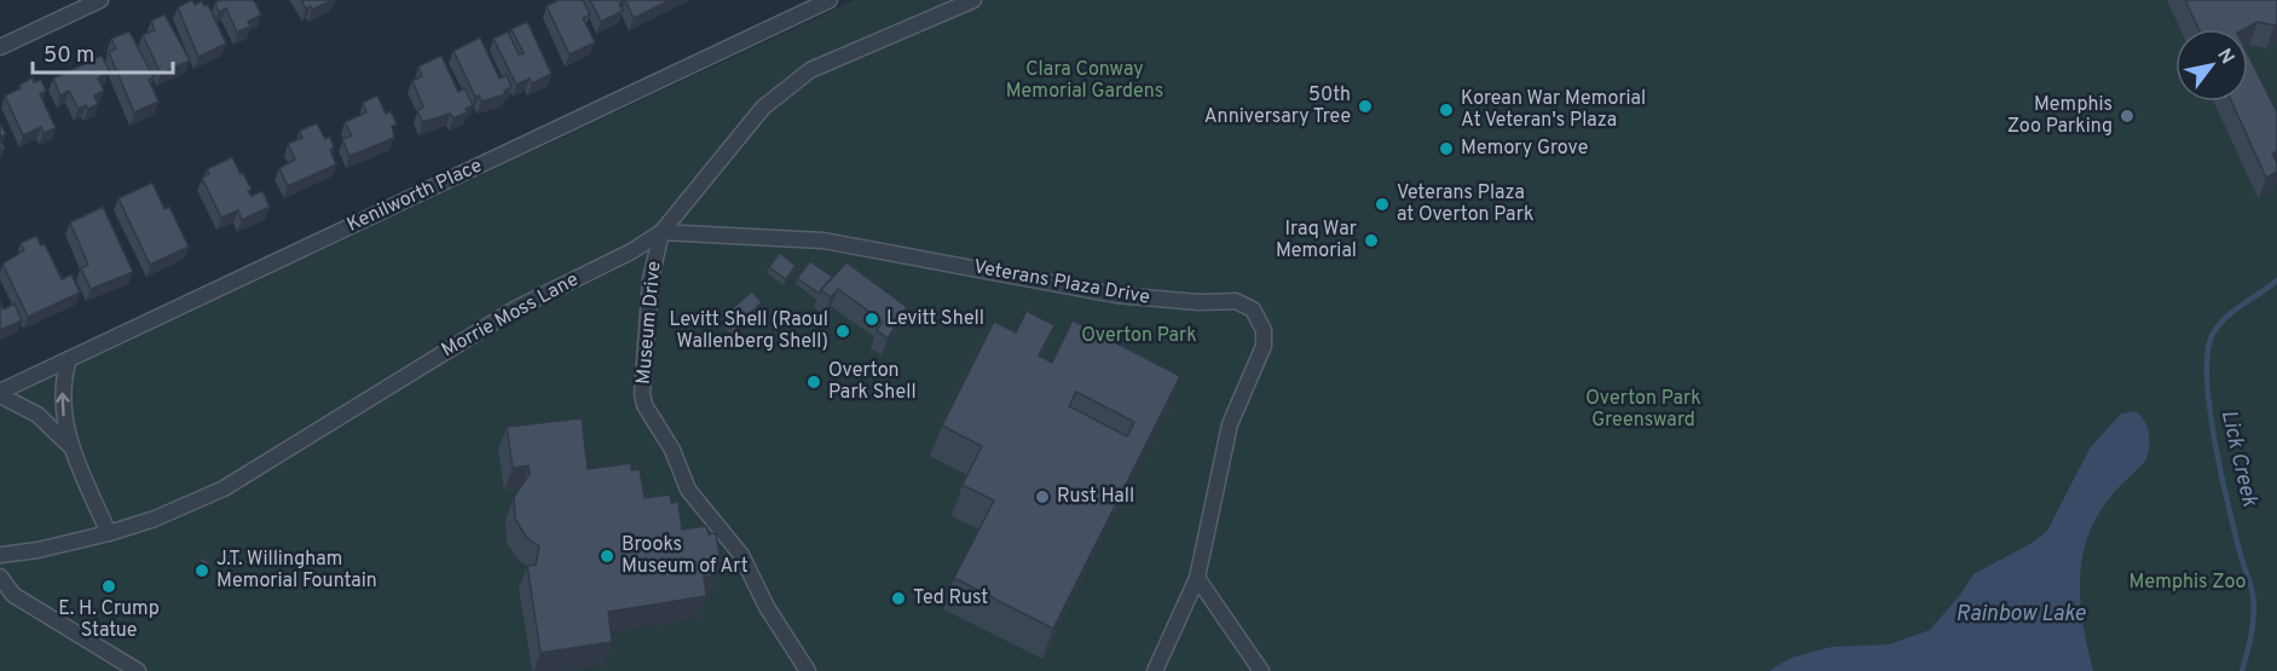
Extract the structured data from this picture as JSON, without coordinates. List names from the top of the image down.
{
  "streets": {
    "street": [
      "Kenilworth Place",
      "Veterans Plaza Drive",
      "Morrie Moss Lane",
      "Museum Drive"
    ]
  },
  "crossings": [
    ["Veterans Plaza Drive", "Morrie Moss Lane"],
    ["Veterans Plaza Drive", "Museum Drive"],
    ["Morrie Moss Lane", "Museum Drive"]
  ],
  "water": ["Lick Creek", "Rainbow Lake"],
  "parks": [
    "Clara Conway Memorial Gardens",
    "Overton Park",
    "Overton Park Greensward",
    "Memphis Zoo"
  ],
  "places": [
    "50th Anniversary Tree",
    "Korean War Memorial At Veteran's Plaza",
    "Memphis Zoo Parking",
    "Memory Grove",
    "Veterans Plaza at Overton Park",
    "Iraq War Memorial",
    "Levitt Shell",
    "Levitt Shell (Raoul Wallenberg Shell)",
    "Overton Park Shell",
    "Rust Hall",
    "Brooks Museum of Art",
    "J.T. Willingham Memorial Fountain",
    "E. H. Crump Statue",
    "Ted Rust"
  ],
  "scale_bar": "50 m",
  "north": "top right"
}
